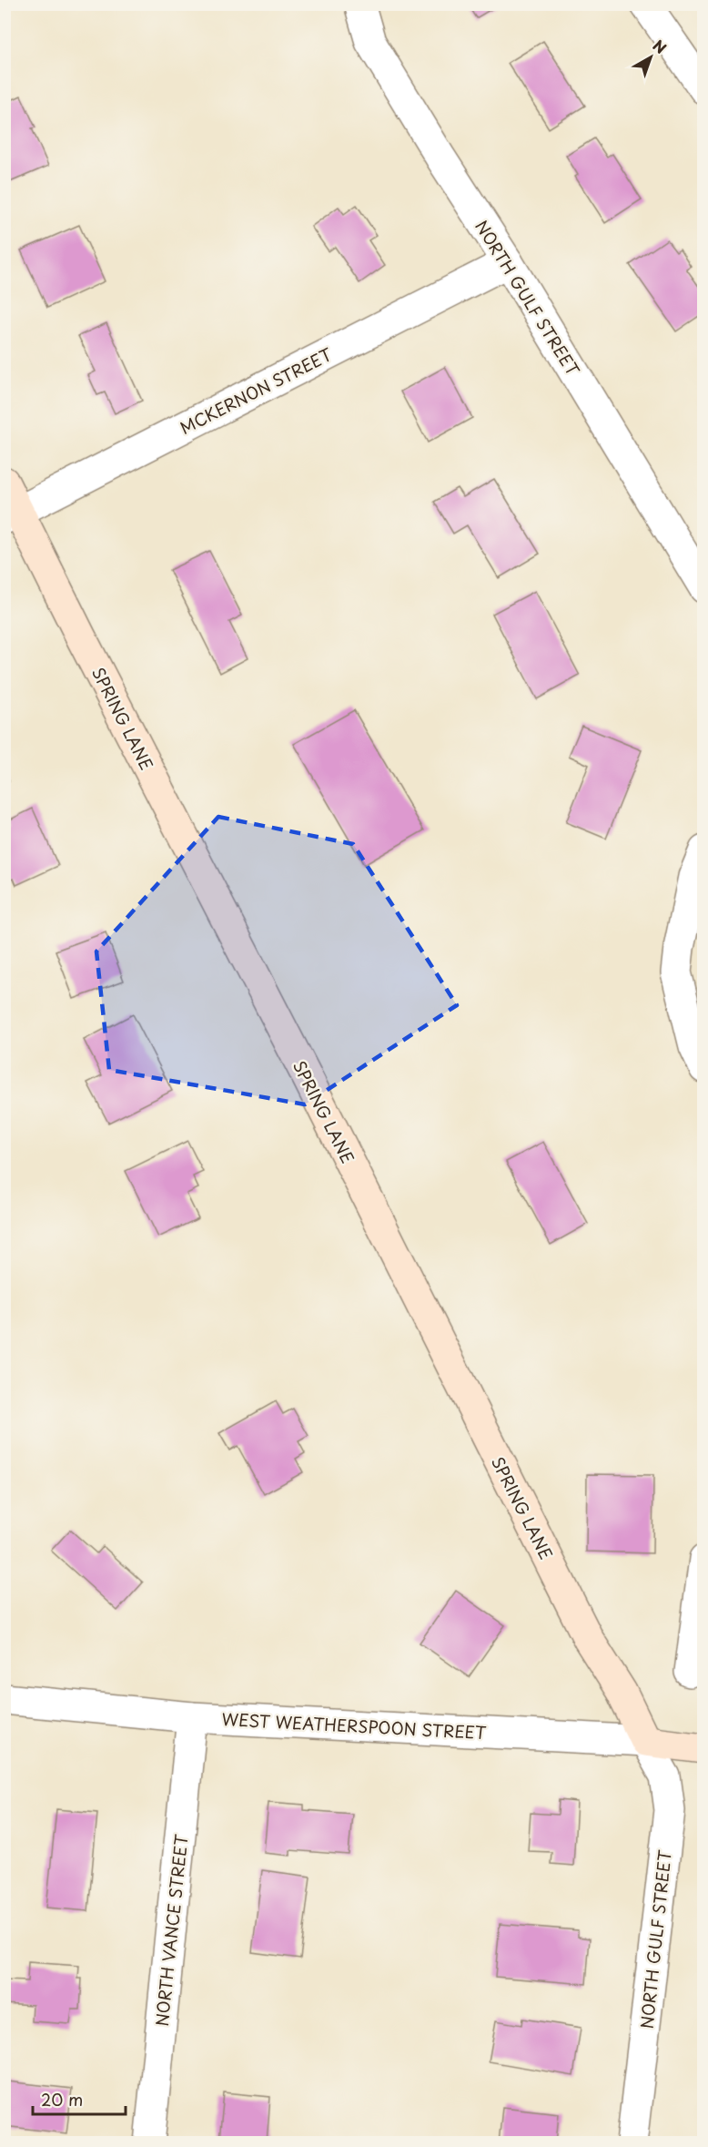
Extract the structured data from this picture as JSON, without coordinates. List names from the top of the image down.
{
  "streets": {
    "street": [
      "NORTH GULF STREET",
      "MCKERNON STREET",
      "SPRING LANE",
      "WEST WEATHERSPOON STREET",
      "NORTH VANCE STREET"
    ]
  },
  "crossings": [
    ["NORTH GULF STREET", "MCKERNON STREET"],
    ["NORTH GULF STREET", "SPRING LANE"],
    ["NORTH GULF STREET", "WEST WEATHERSPOON STREET"],
    ["MCKERNON STREET", "SPRING LANE"],
    ["SPRING LANE", "WEST WEATHERSPOON STREET"],
    ["WEST WEATHERSPOON STREET", "NORTH VANCE STREET"]
  ],
  "scale_bar": "20 m",
  "north": "top right"
}
